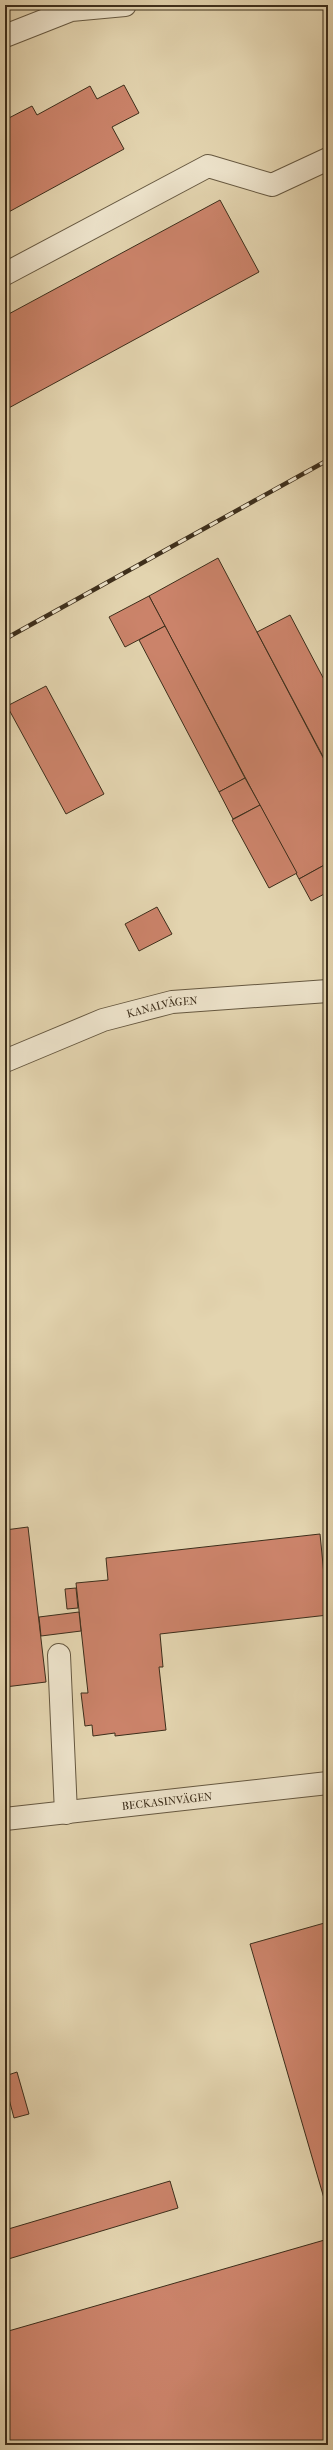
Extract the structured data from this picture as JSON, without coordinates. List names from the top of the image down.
{
  "streets": {
    "street": ["KANALVÄGEN", "BECKASINVÄGEN"]
  }
}
